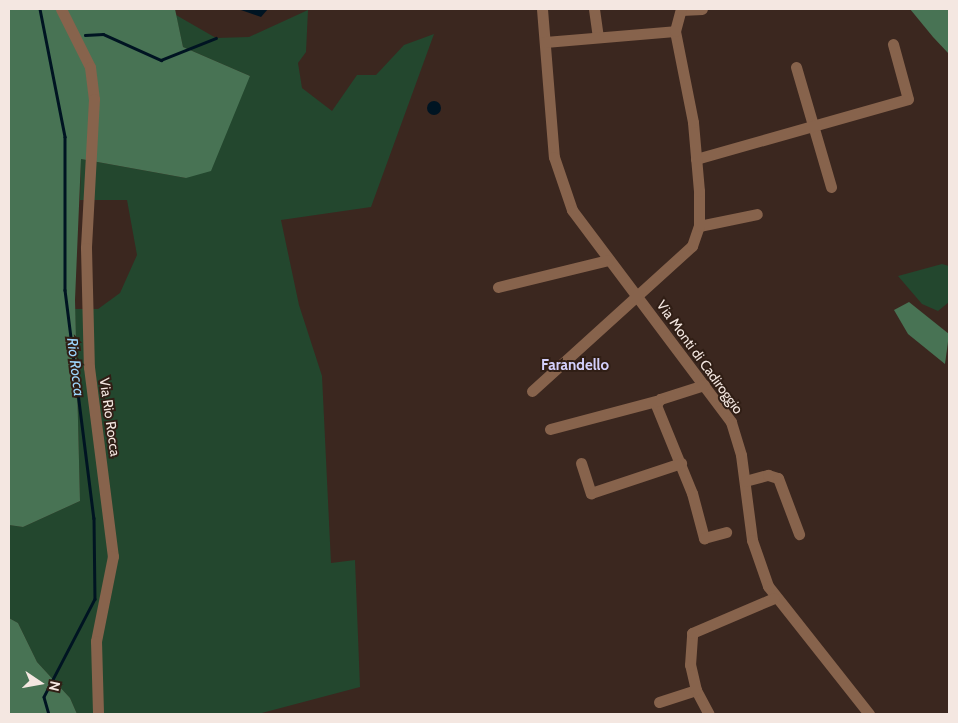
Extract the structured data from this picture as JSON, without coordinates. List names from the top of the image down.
{
  "streets": {
    "street": ["Via Monti di Cadiroggio", "Via Rio Rocca"]
  },
  "districts": ["Farandello"],
  "water": ["Rio Rocca"],
  "north": "right"
}
